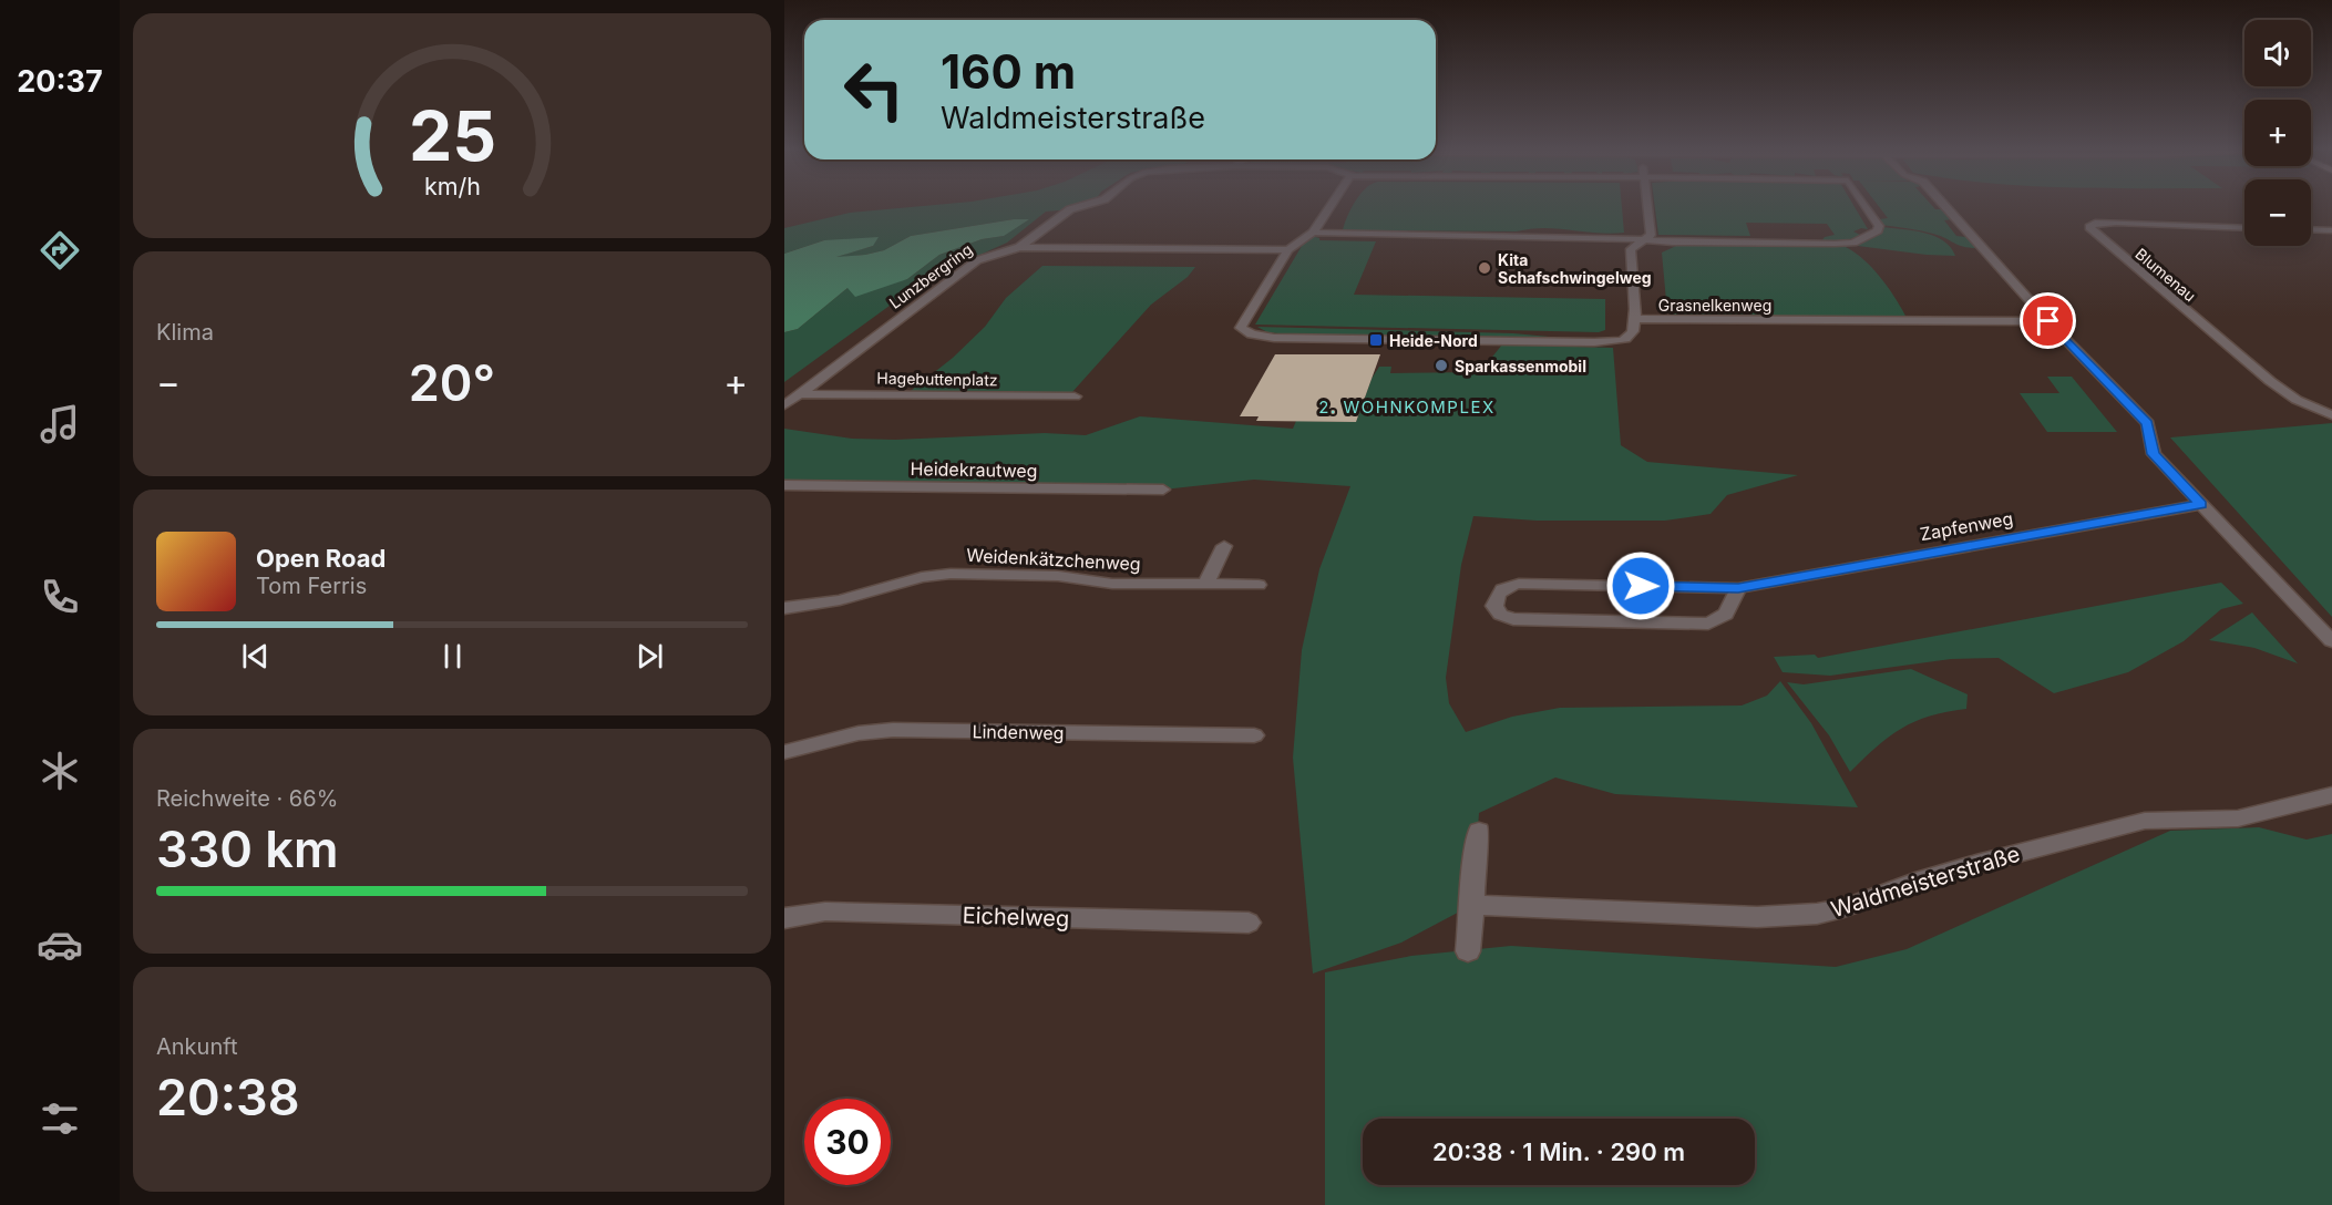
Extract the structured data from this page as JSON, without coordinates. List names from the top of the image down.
{
  "streets": {
    "street": [
      "Blumenau",
      "Lunzbergring",
      "Grasnelkenweg",
      "Hagebuttenplatz",
      "Heidekrautweg",
      "Zapfenweg",
      "Weidenkätzchenweg",
      "Lindenweg",
      "Waldmeisterstraße",
      "Eichelweg"
    ]
  },
  "crossings": [
    ["Lunzbergring", "Hagebuttenplatz"]
  ],
  "districts": ["2. WOHNKOMPLEX"],
  "places": {
    "other": ["Kita Schafschwingelweg", "Sparkassenmobil"],
    "transit": ["Heide-Nord"]
  },
  "page": {
    "tabs": "20:37",
    "map_buttons": ["+", "−"],
    "turn": ["160 m", "Waldmeisterstraße"],
    "tile": [
      "Klima",
      ["Reichweite · 66%", "330 km"],
      ["Ankunft", "20:38"]
    ],
    "heat": ["−", "20°", "+"],
    "song": ["Open Road", "Tom Ferris"],
    "limit": "30",
    "trip": "20:38 · 1 Min. · 290 m",
    "gauge": ["25", "km/h"]
  }
}
